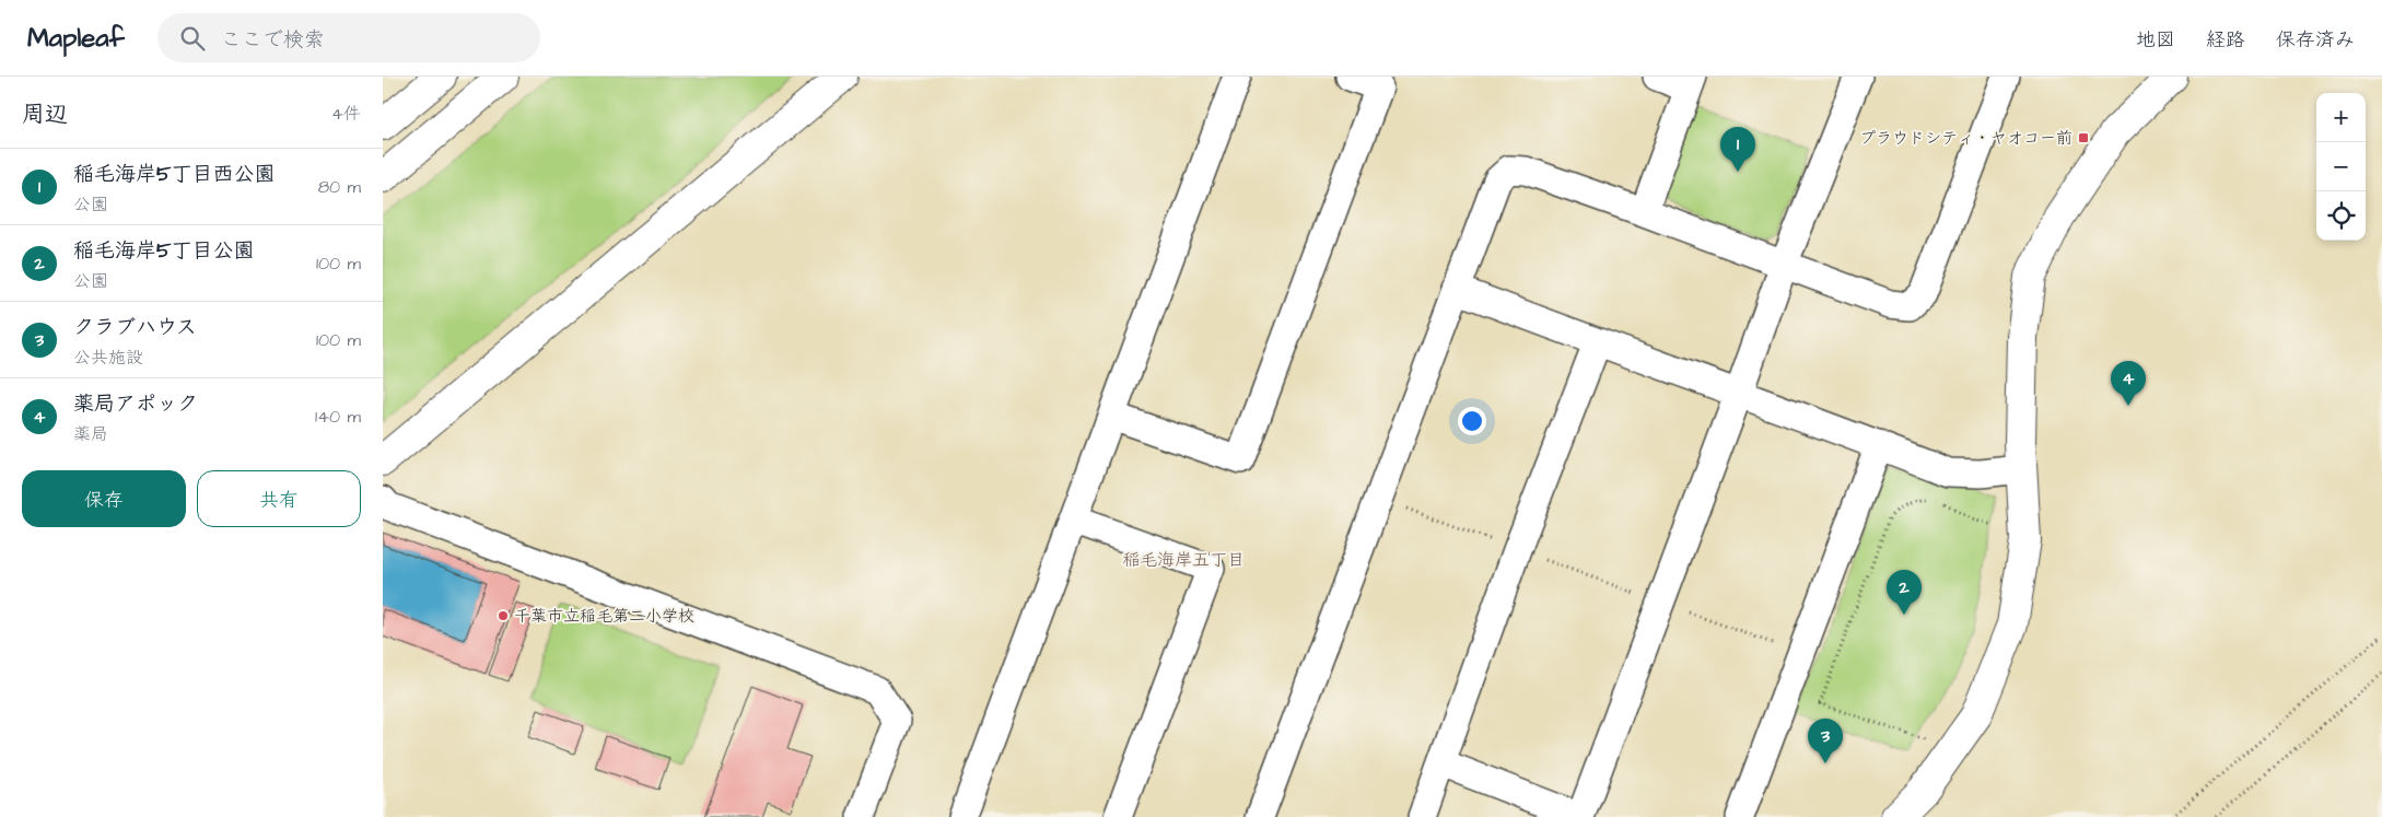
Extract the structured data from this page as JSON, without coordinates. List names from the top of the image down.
{
  "districts": ["稲毛海岸五丁目"],
  "places": {
    "transit": ["プラウドシティ・ヤオコー前"],
    "other": ["千葉市立稲毛第二小学校"]
  },
  "page": {
    "header": "Mapleaf",
    "search": "ここで検索",
    "nav": ["地図", "経路", "保存済み"],
    "heading": ["周辺", "4件"],
    "map_buttons": ["+", "−"],
    "pins": [
      "1",
      "4",
      "2",
      "3"
    ],
    "list": [
      {
        "mark": "1",
        "name": "稲毛海岸5丁目西公園",
        "note": "公園",
        "value": "80 m"
      },
      {
        "mark": "2",
        "name": "稲毛海岸5丁目公園",
        "note": "公園",
        "value": "100 m"
      },
      {
        "mark": "3",
        "name": "クラブハウス",
        "note": "公共施設",
        "value": "100 m"
      },
      {
        "mark": "4",
        "name": "薬局アポック",
        "note": "薬局",
        "value": "140 m"
      }
    ],
    "buttons": ["保存", "共有"]
  }
}
